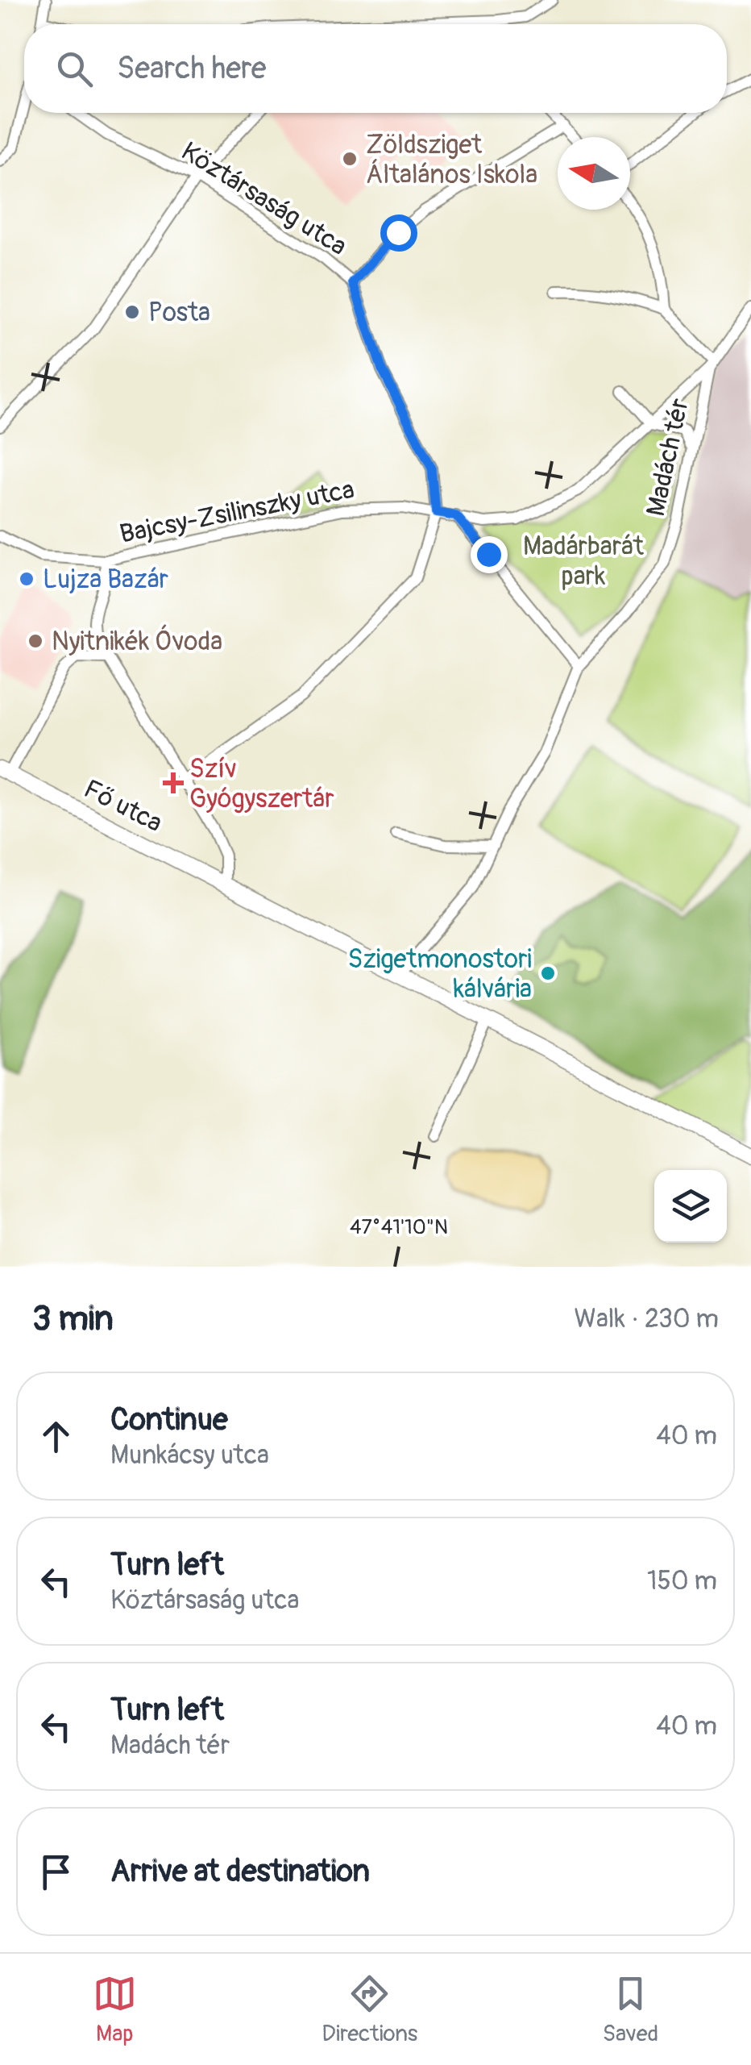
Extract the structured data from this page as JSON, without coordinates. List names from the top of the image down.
{
  "streets": {
    "main road": ["Fő utca"],
    "street": ["Köztársaság utca", "Madách tér", "Bajcsy-Zsilinszky utca"]
  },
  "crossings": [
    ["Köztársaság utca", "Bajcsy-Zsilinszky utca"],
    ["Madách tér", "Bajcsy-Zsilinszky utca"]
  ],
  "parks": ["Madárbarát park"],
  "places": {
    "other": [
      "Zöldsziget Általános Iskola",
      "Posta",
      "Lujza Bazár",
      "Nyitnikék Óvoda",
      "Szigetmonostori kálvária"
    ],
    "health": ["Szív Gyógyszertár"]
  },
  "north": "left",
  "page": {
    "search": "Search here",
    "heading": ["3 min", "Walk · 230 m"],
    "list": [
      ["Continue", "Munkácsy utca", "40 m"],
      ["Turn left", "Köztársaság utca", "150 m"],
      ["Turn left", "Madách tér", "40 m"],
      "Arrive at destination"
    ],
    "nav": ["Map", "Directions", "Saved"]
  },
  "coordinates": ["47°41'10\"N"]
}
